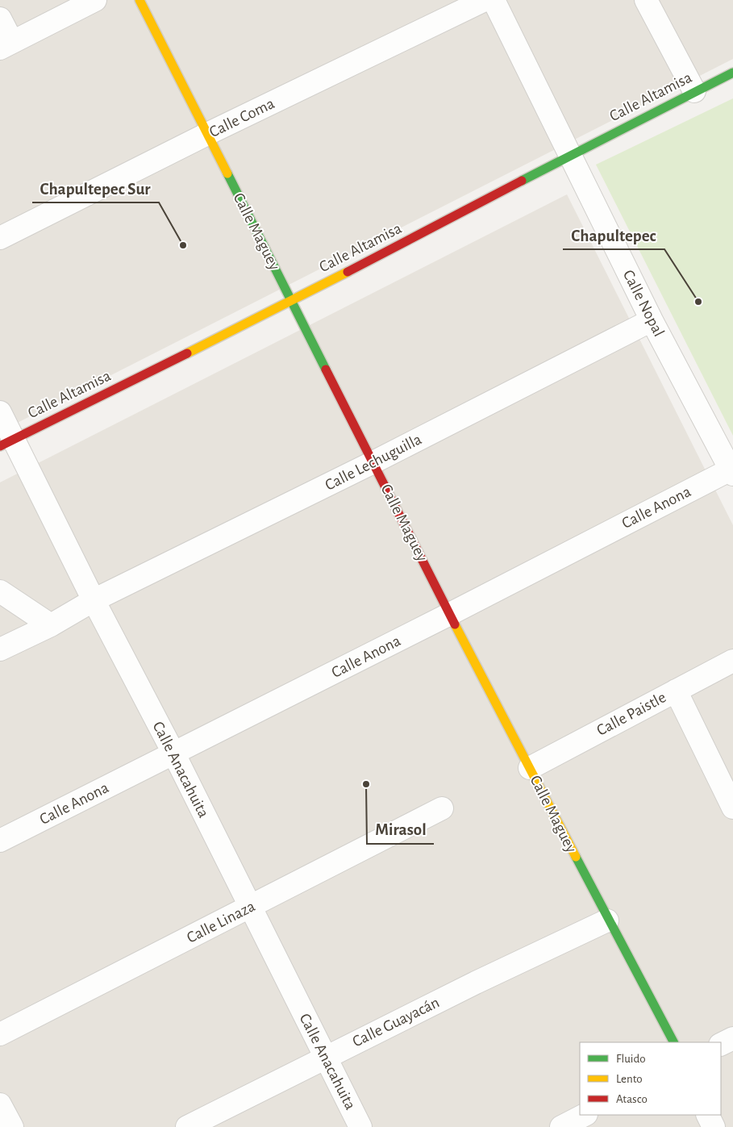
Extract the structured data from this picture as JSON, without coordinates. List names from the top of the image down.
{
  "streets": {
    "street": [
      "Calle Altamisa",
      "Calle Coma",
      "Calle Maguey",
      "Calle Nopal",
      "Calle Lechuguilla",
      "Calle Anona",
      "Calle Paistle",
      "Calle Anacahuita",
      "Calle Linaza",
      "Calle Guayacán"
    ]
  },
  "crossings": [
    ["Calle Altamisa", "Calle Maguey"],
    ["Calle Altamisa", "Calle Nopal"],
    ["Calle Altamisa", "Calle Anacahuita"],
    ["Calle Coma", "Calle Maguey"],
    ["Calle Maguey", "Calle Lechuguilla"],
    ["Calle Maguey", "Calle Anona"],
    ["Calle Maguey", "Calle Paistle"],
    ["Calle Maguey", "Calle Guayacán"],
    ["Calle Nopal", "Calle Lechuguilla"],
    ["Calle Nopal", "Calle Anona"],
    ["Calle Lechuguilla", "Calle Anacahuita"],
    ["Calle Anona", "Calle Anacahuita"],
    ["Calle Anacahuita", "Calle Linaza"],
    ["Calle Anacahuita", "Calle Guayacán"]
  ],
  "places": ["Chapultepec Sur", "Chapultepec", "Mirasol"],
  "legend": ["Fluido", "Lento", "Atasco"]
}
